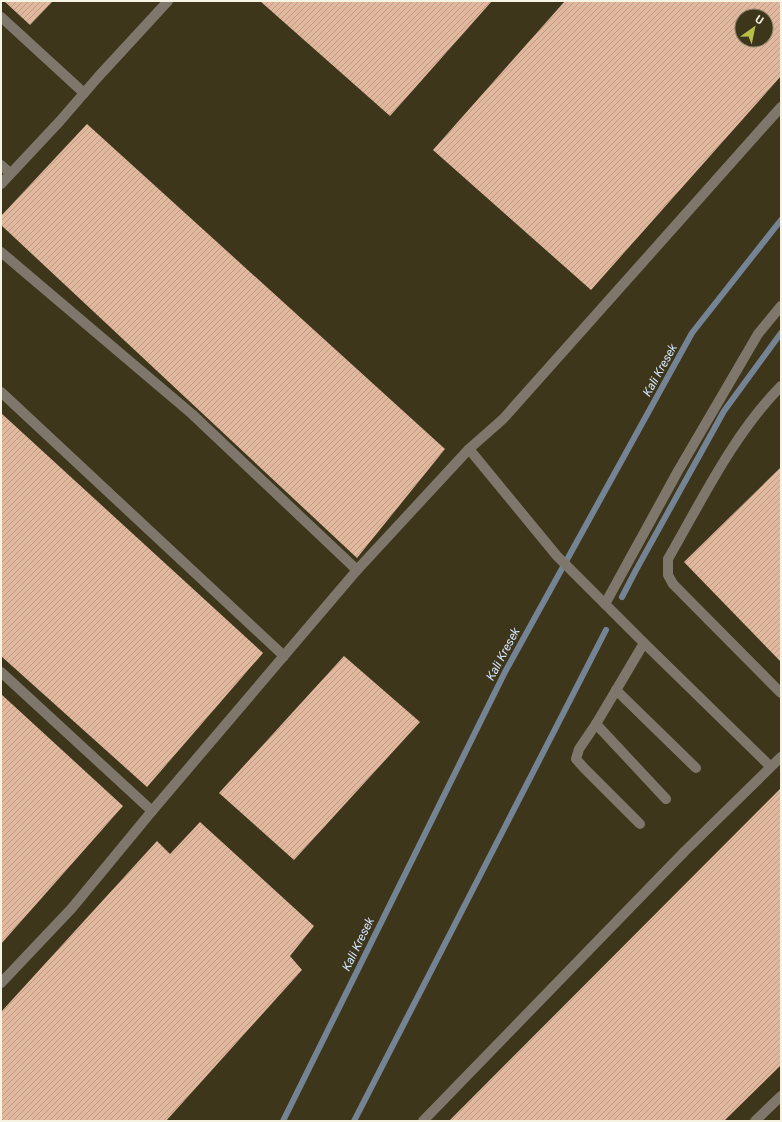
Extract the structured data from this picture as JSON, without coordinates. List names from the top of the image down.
{
  "water": ["Kali Kresek"],
  "north": "top right"
}
